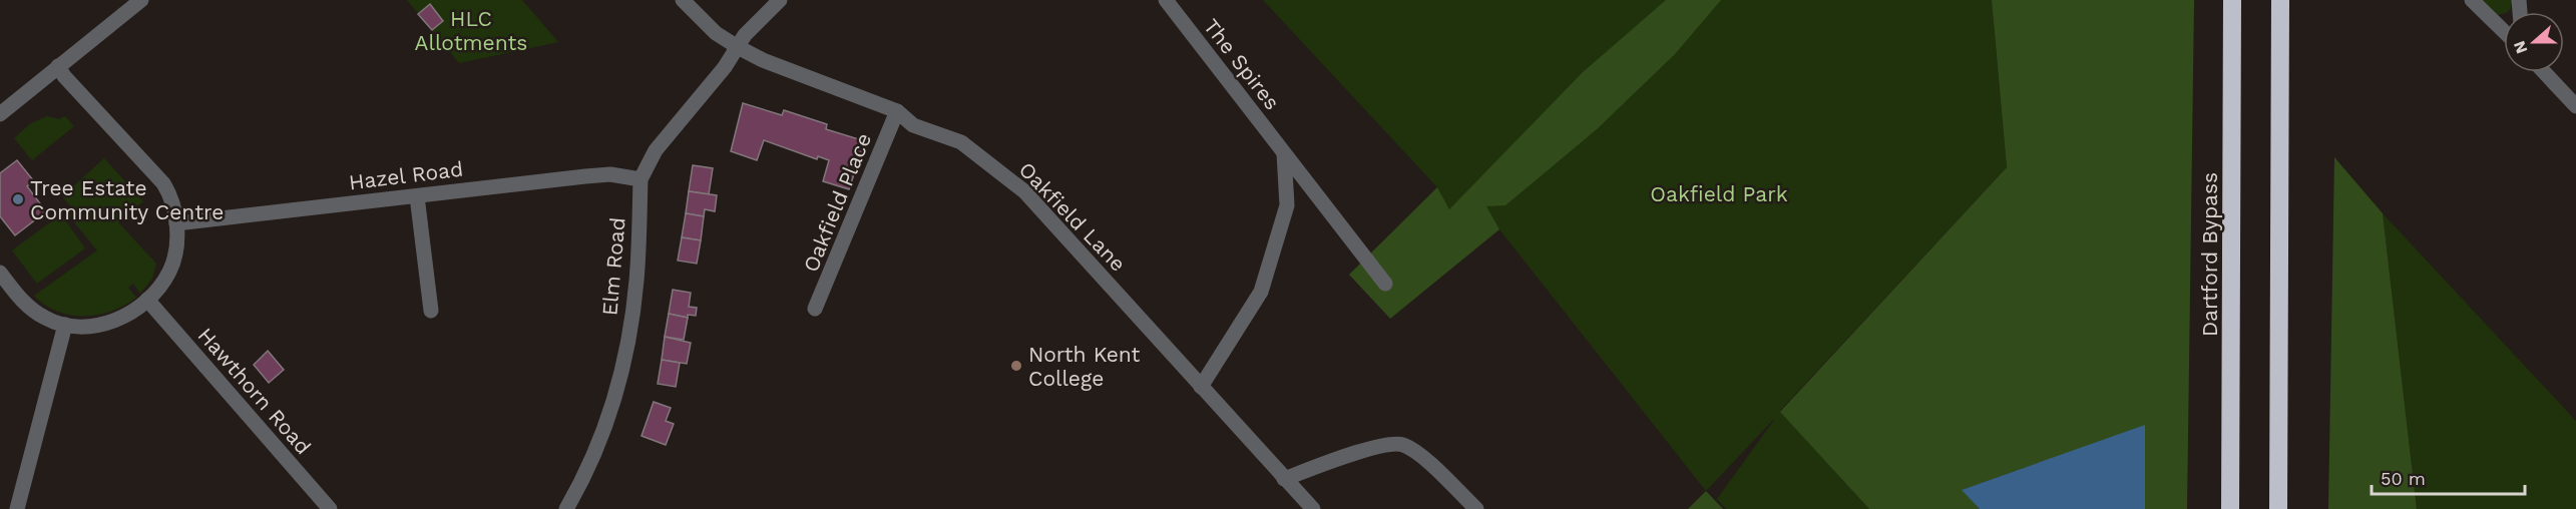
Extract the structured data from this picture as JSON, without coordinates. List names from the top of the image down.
{
  "streets": {
    "highway": ["Dartford Bypass"],
    "street": [
      "The Spires",
      "Hazel Road",
      "Oakfield Place",
      "Oakfield Lane",
      "Elm Road",
      "Hawthorn Road"
    ]
  },
  "crossings": [
    ["Hazel Road", "Elm Road"],
    ["Oakfield Place", "Oakfield Lane"],
    ["Oakfield Lane", "Elm Road"]
  ],
  "parks": ["HLC Allotments", "Oakfield Park"],
  "places": ["Tree Estate Community Centre", "North Kent College"],
  "scale_bar": "50 m",
  "north": "left"
}
